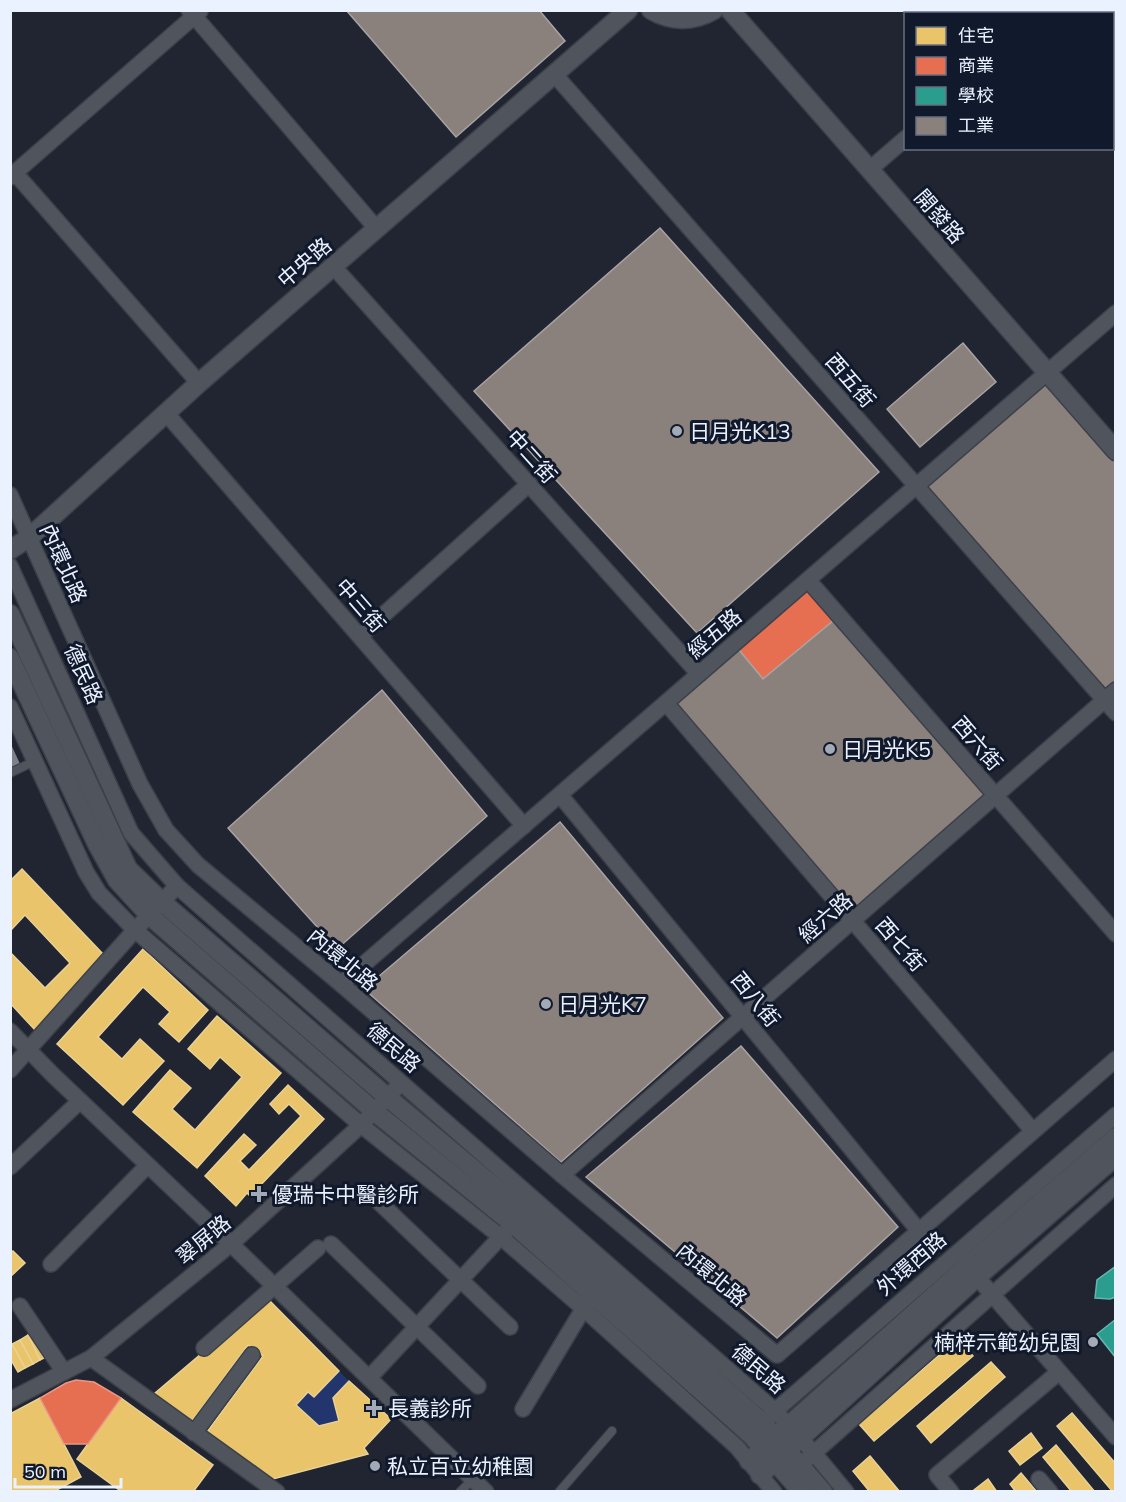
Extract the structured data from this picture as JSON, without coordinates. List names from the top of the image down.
{
  "streets": {
    "street": [
      "開發路",
      "中央路",
      "西五街",
      "中二街",
      "內環北路",
      "中三街",
      "經五路",
      "德民路",
      "西六街",
      "經六路",
      "西七街",
      "西八街",
      "翠屏路",
      "外環西路"
    ]
  },
  "crossings": [
    ["開發路", "經五路"],
    ["中央路", "西五街"],
    ["中央路", "中二街"],
    ["中央路", "內環北路"],
    ["中央路", "中三街"],
    ["西五街", "經五路"],
    ["西五街", "經六路"],
    ["中二街", "經五路"],
    ["內環北路", "經五路"],
    ["內環北路", "經六路"],
    ["內環北路", "西八街"],
    ["中三街", "經五路"],
    ["經五路", "西六街"],
    ["經五路", "西七街"],
    ["經五路", "西八街"],
    ["德民路", "翠屏路"],
    ["德民路", "外環西路"],
    ["西六街", "經六路"],
    ["經六路", "西七街"],
    ["經六路", "西八街"]
  ],
  "places": {
    "other": [
      "日月光K13",
      "日月光K5",
      "日月光K7",
      "楠梓示範幼兒園",
      "私立百立幼稚園"
    ],
    "health": ["優瑞卡中醫診所", "長義診所"]
  },
  "legend": [
    "住宅",
    "商業",
    "學校",
    "工業"
  ],
  "scale_bar": "50 m"
}
